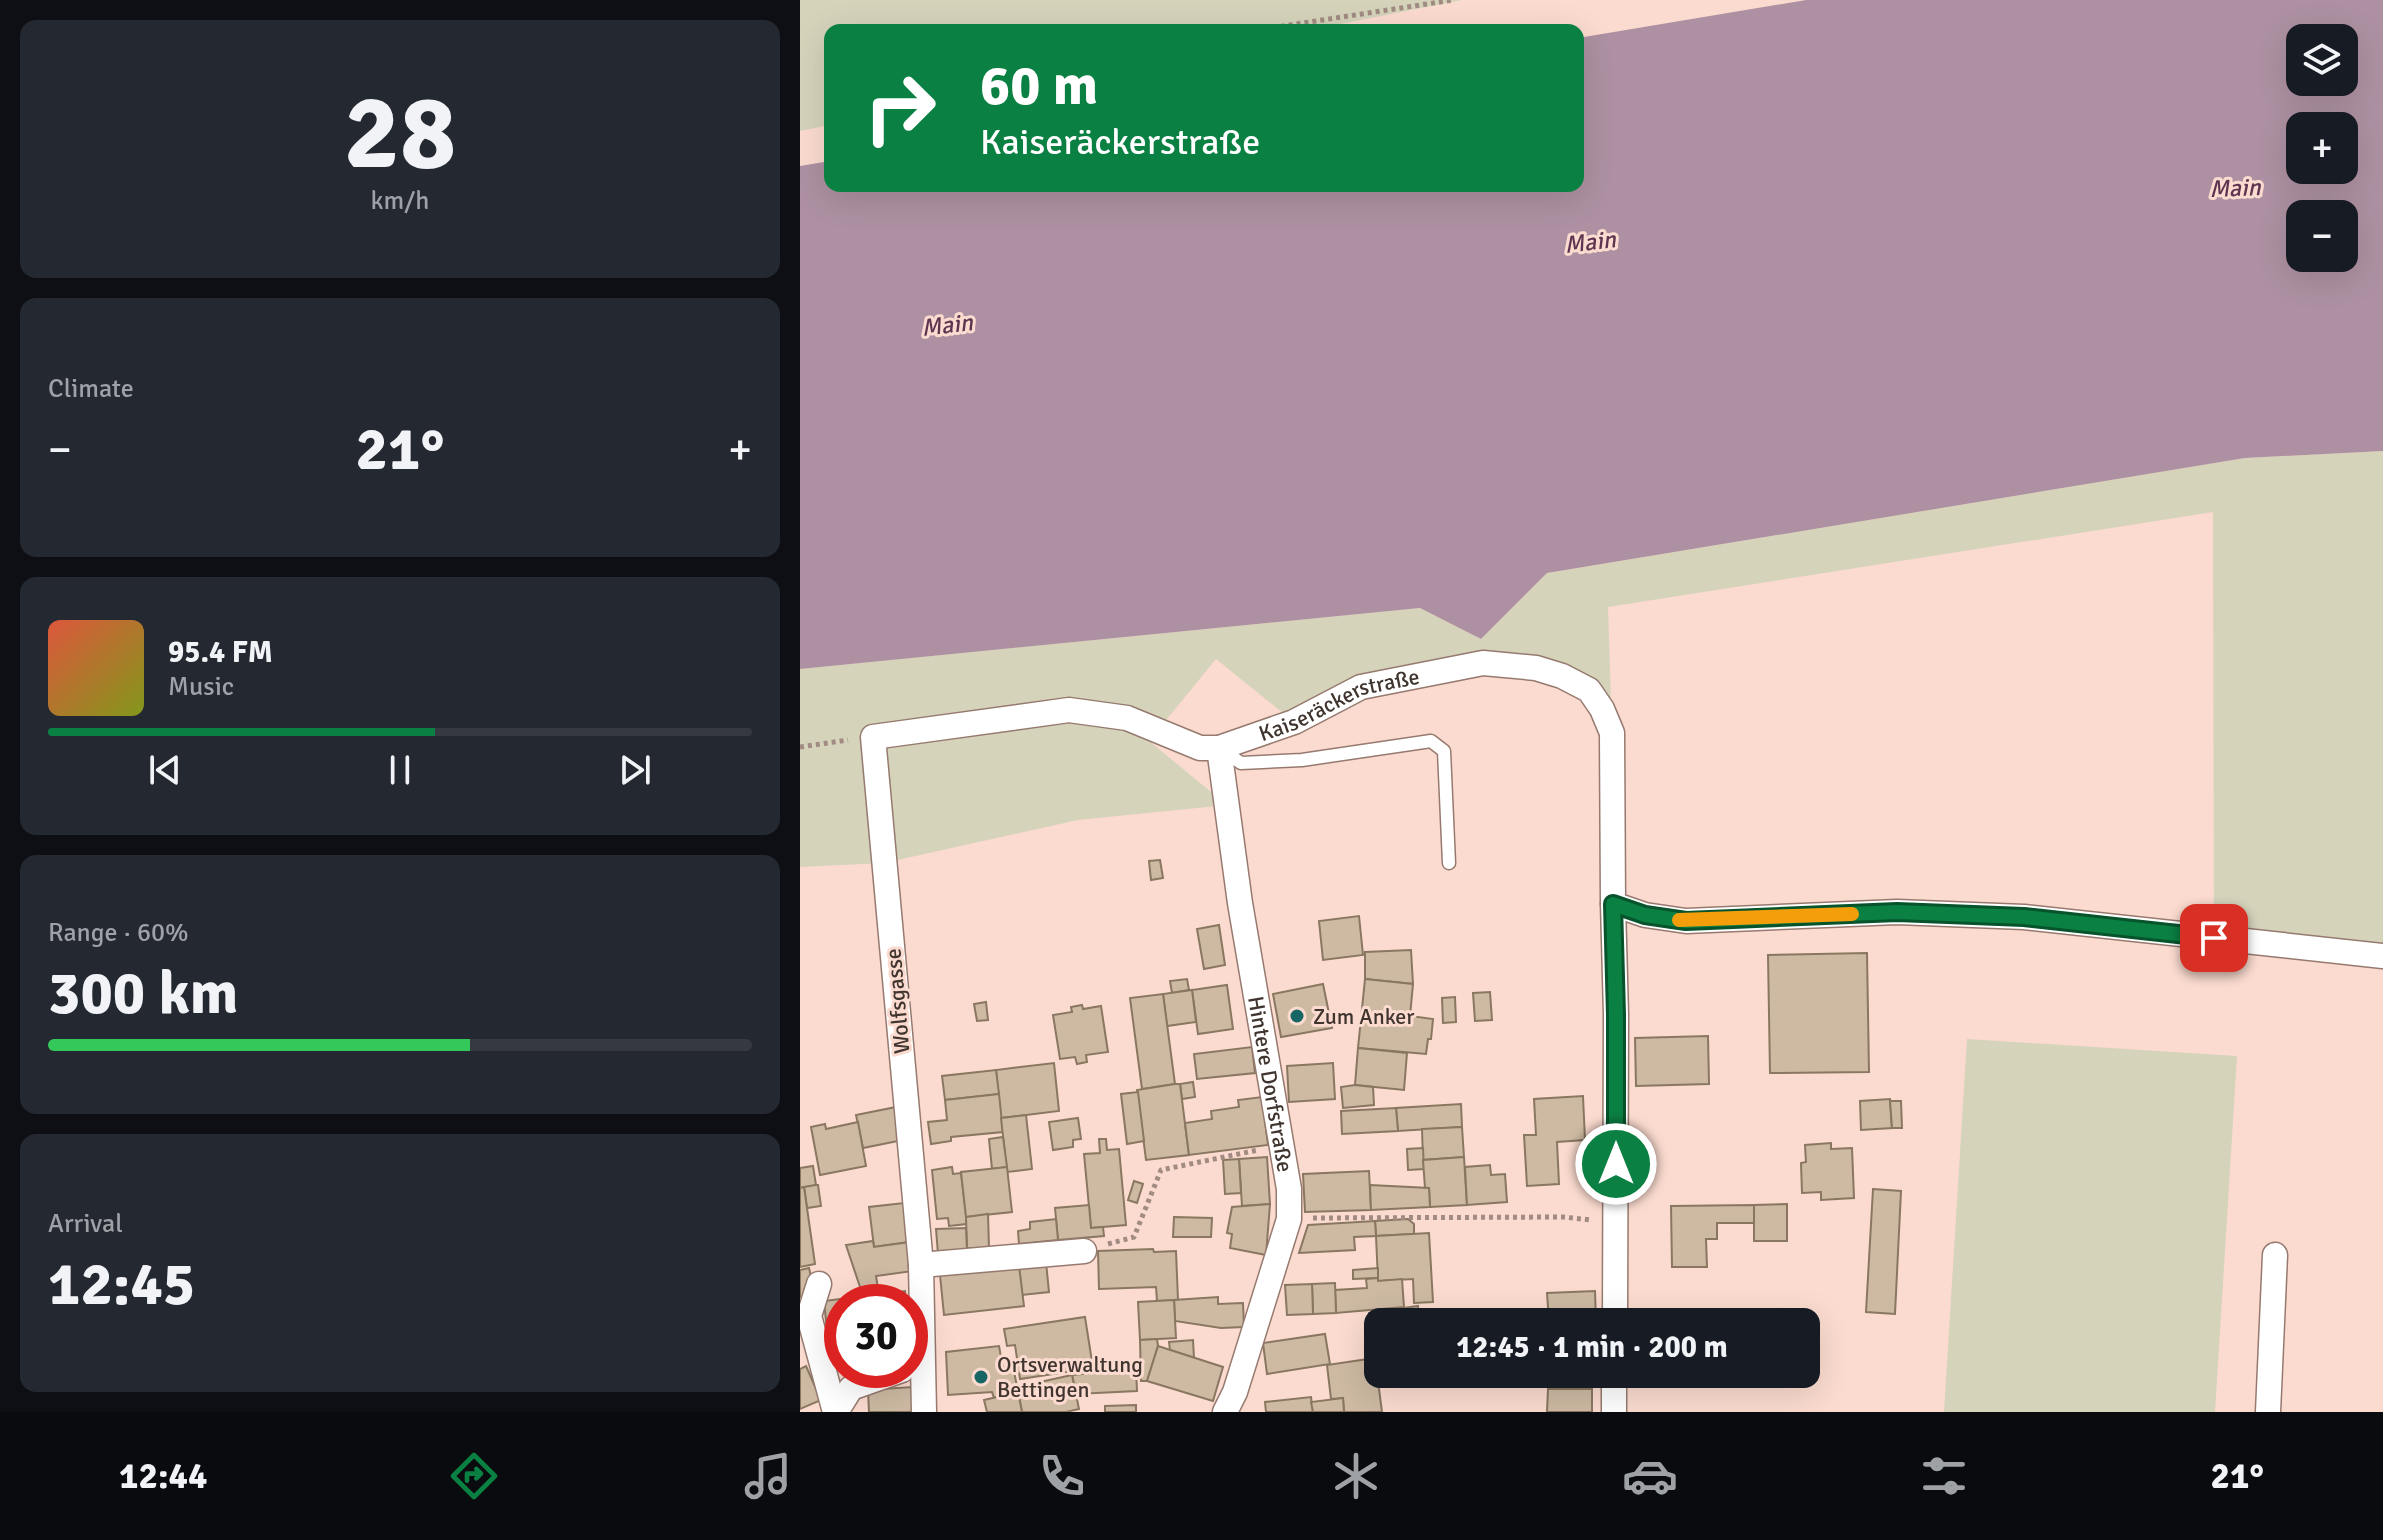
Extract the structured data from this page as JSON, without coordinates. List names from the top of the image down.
{
  "streets": {
    "street": ["Kaiseräckerstraße", "Wolfsgasse", "Hintere Dorfstraße"]
  },
  "crossings": [
    ["Kaiseräckerstraße", "Hintere Dorfstraße"]
  ],
  "water": ["Main"],
  "places": ["Zum Anker", "Ortsverwaltung Bettingen"],
  "page": {
    "tile": [
      ["28", "km/h"],
      "Climate",
      ["Range · 60%", "300 km"],
      ["Arrival", "12:45"]
    ],
    "map_buttons": ["+", "−"],
    "turn": ["60 m", "Kaiseräckerstraße"],
    "heat": ["−", "21°", "+"],
    "song": ["95.4 FM", "Music"],
    "limit": "30",
    "trip": "12:45 · 1 min · 200 m",
    "tabs": ["12:44", "21°"]
  }
}
